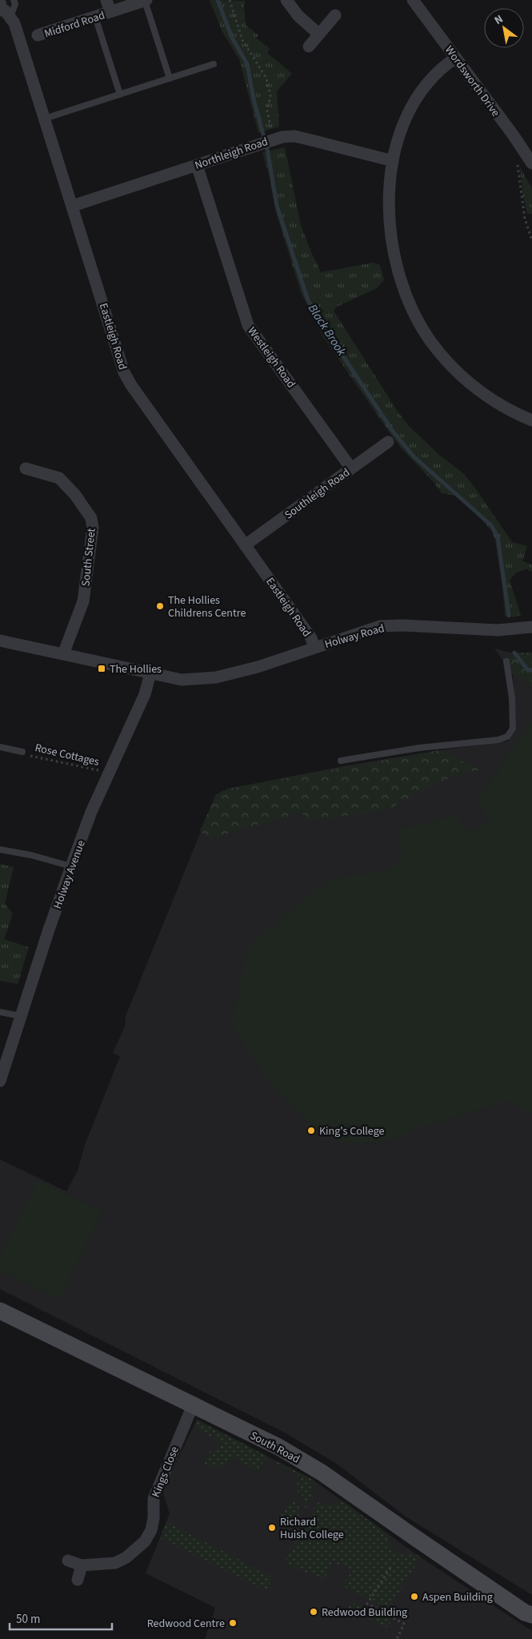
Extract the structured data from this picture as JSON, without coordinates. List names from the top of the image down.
{
  "streets": {
    "main road": ["South Road"],
    "street": [
      "Midford Road",
      "Wordsworth Drive",
      "Northleigh Road",
      "Eastleigh Road",
      "Westleigh Road",
      "Southleigh Road",
      "South Street",
      "Holway Road",
      "Holway Avenue",
      "Kings Close"
    ],
    "path": ["Rose Cottages"]
  },
  "crossings": [
    ["Northleigh Road", "Eastleigh Road"],
    ["Northleigh Road", "Westleigh Road"],
    ["Eastleigh Road", "Southleigh Road"],
    ["Eastleigh Road", "Holway Road"],
    ["Westleigh Road", "Southleigh Road"],
    ["Holway Road", "Holway Avenue"],
    ["Rose Cottages", "Holway Avenue"],
    ["South Road", "Kings Close"]
  ],
  "water": ["Black Brook"],
  "places": {
    "other": [
      "The Hollies Childrens Centre",
      "King's College",
      "Richard Huish College",
      "Aspen Building",
      "Redwood Building",
      "Redwood Centre"
    ],
    "transit": ["The Hollies"]
  },
  "scale_bar": "50 m",
  "north": "top left"
}
